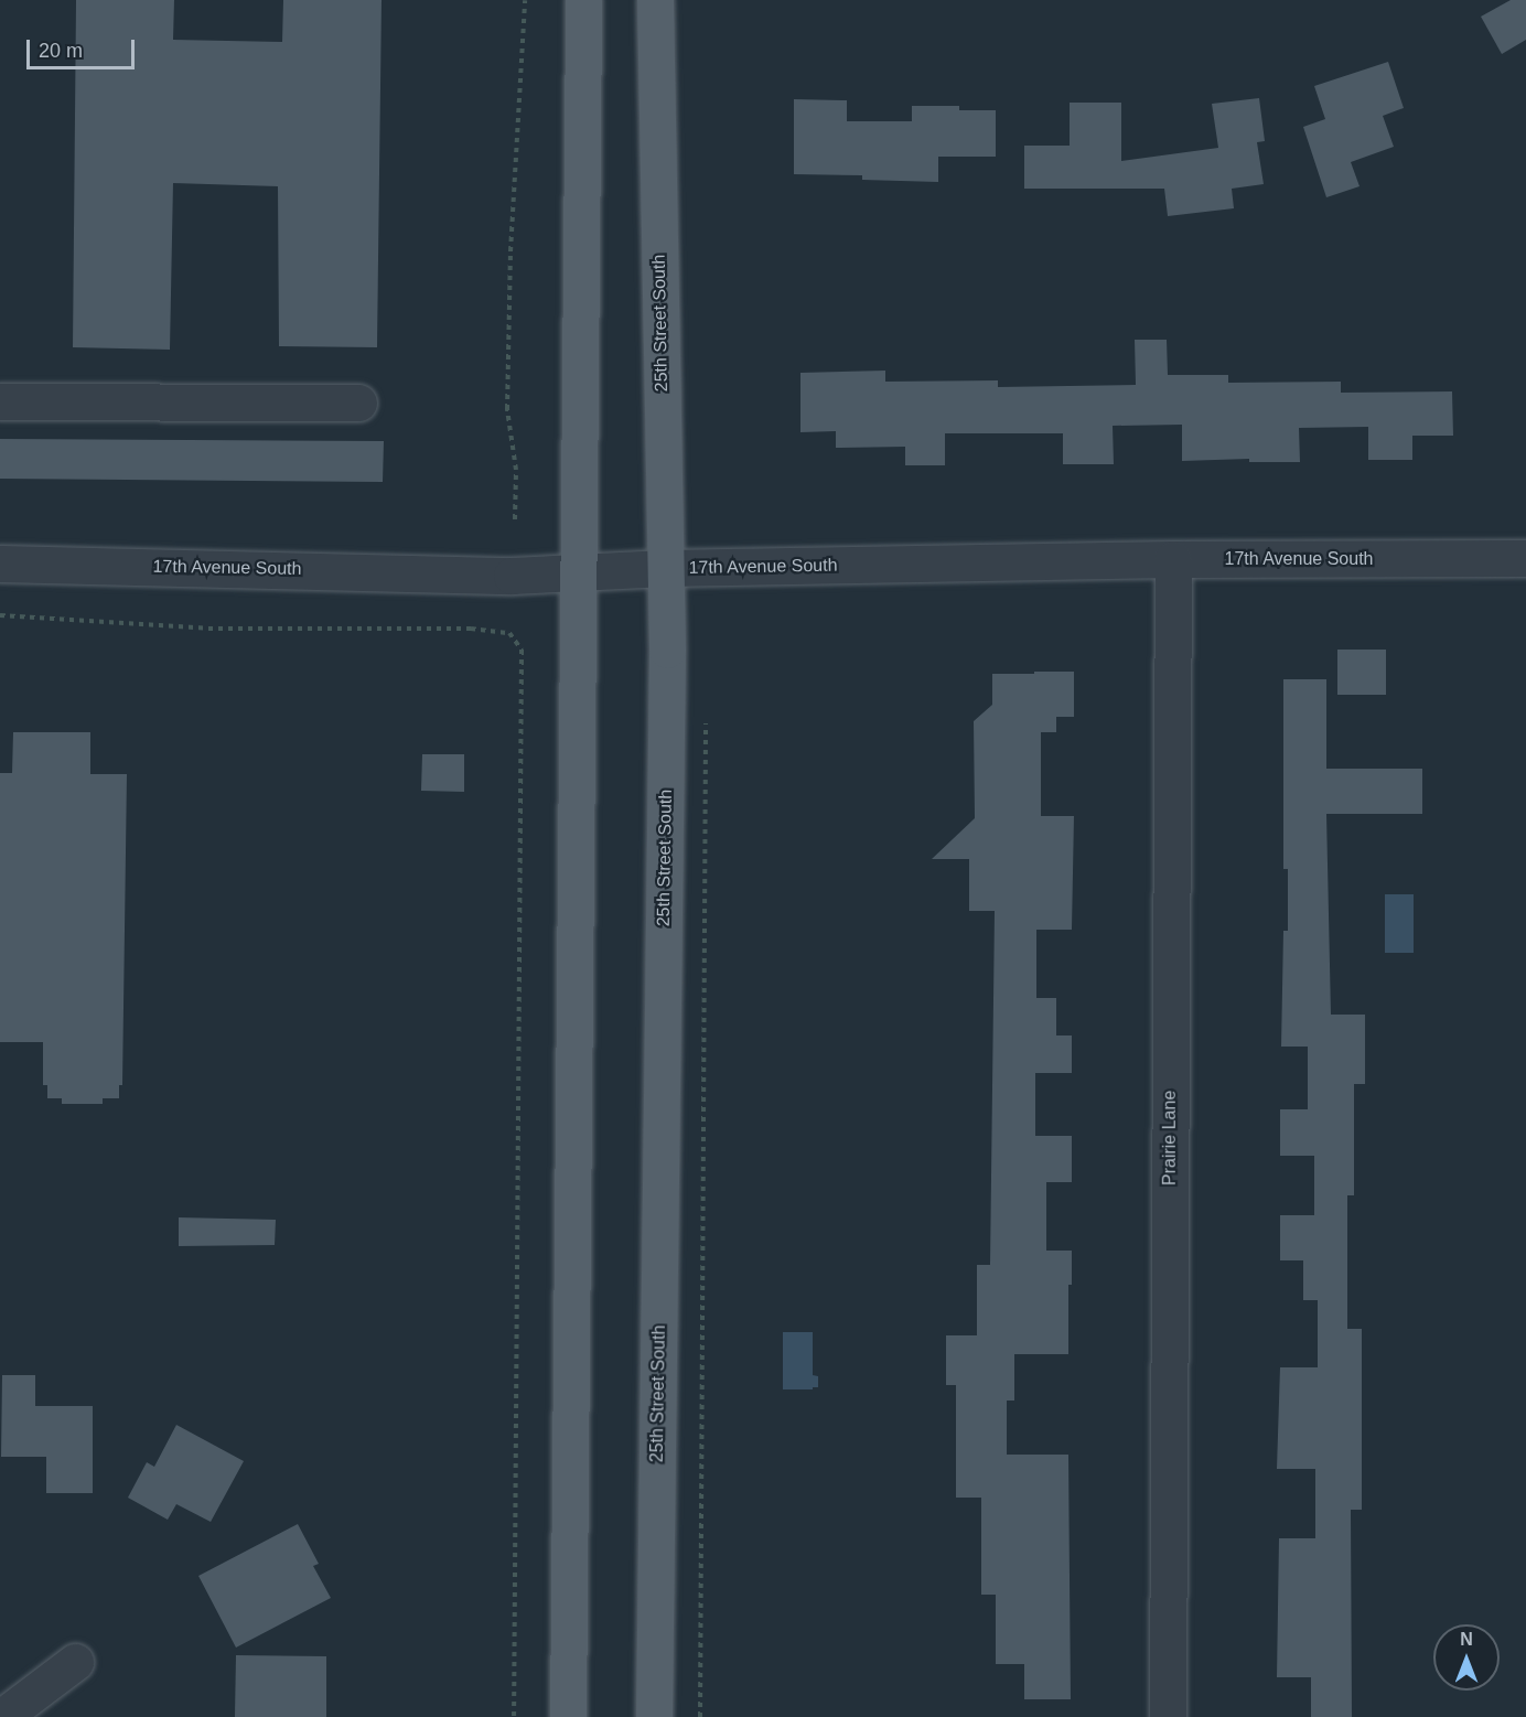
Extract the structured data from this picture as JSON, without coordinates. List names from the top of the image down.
{
  "streets": {
    "main road": ["25th Street South"],
    "street": ["17th Avenue South", "Prairie Lane"]
  },
  "crossings": [
    ["25th Street South", "17th Avenue South"],
    ["17th Avenue South", "Prairie Lane"]
  ],
  "scale_bar": "20 m",
  "north": "top"
}
